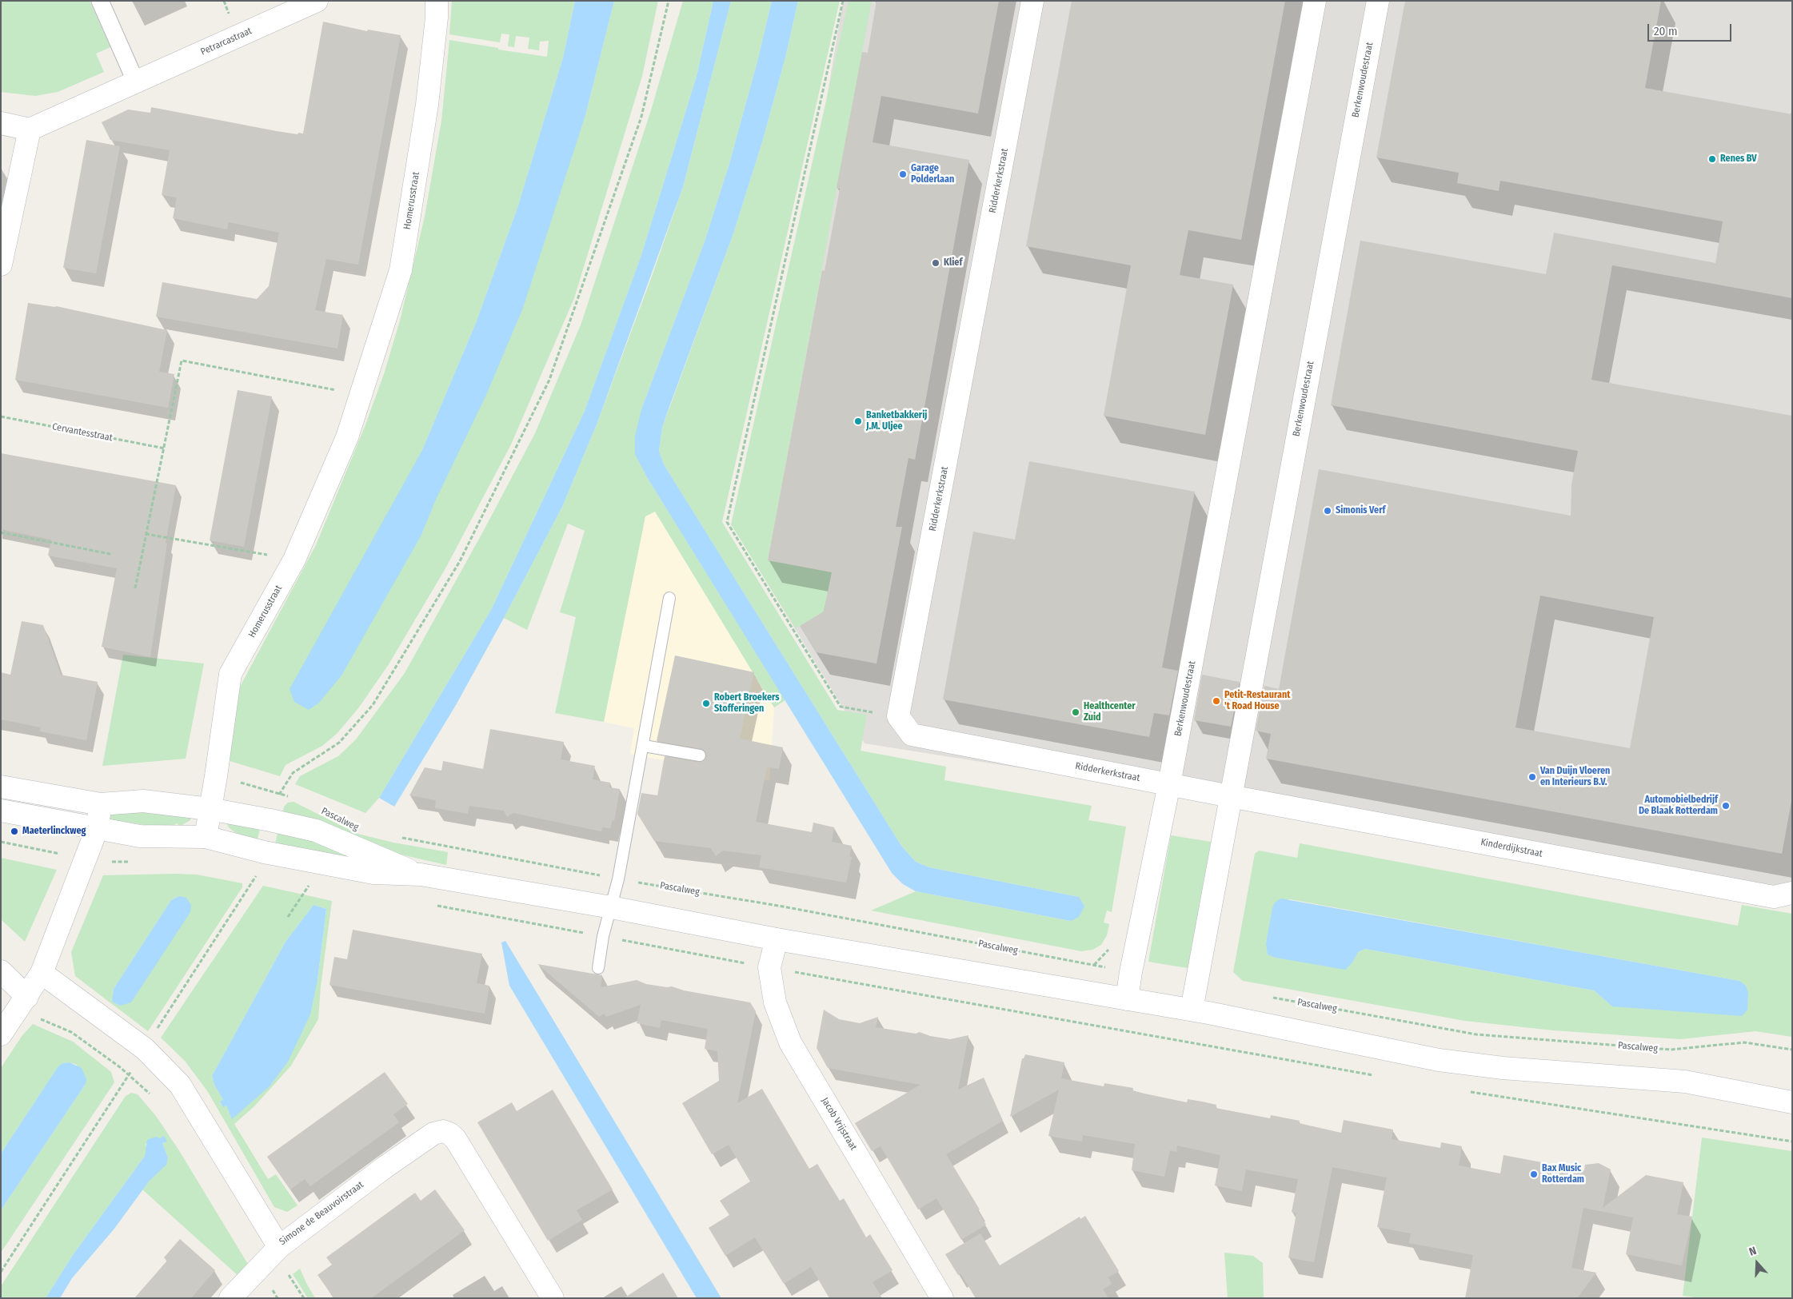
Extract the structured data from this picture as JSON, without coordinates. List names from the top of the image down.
{
  "streets": {
    "street": [
      "Petrarcastraat",
      "Berkenwoudestraat",
      "Ridderkerkstraat",
      "Homerusstraat",
      "Pascalweg",
      "Kinderdijkstraat",
      "Jacob Vrijstraat",
      "Simone de Beauvoirstraat"
    ],
    "path": ["Cervantesstraat"]
  },
  "crossings": [
    ["Berkenwoudestraat", "Ridderkerkstraat"],
    ["Berkenwoudestraat", "Pascalweg"],
    ["Berkenwoudestraat", "Kinderdijkstraat"],
    ["Homerusstraat", "Pascalweg"],
    ["Pascalweg", "Jacob Vrijstraat"]
  ],
  "places": [
    "Renes BV",
    "Garage Polderlaan",
    "Klief",
    "Banketbakkerij J.M. Uljee",
    "Simonis Verf",
    "Petit-Restaurant 't Road House",
    "Robert Broekers Stofferingen",
    "Healthcenter Zuid",
    "Van Duijn Vloeren en Interieurs B.V.",
    "Automobielbedrijf De Blaak Rotterdam",
    "Maeterlinckweg",
    "Bax Music Rotterdam"
  ],
  "scale_bar": "20 m",
  "north": "top"
}
